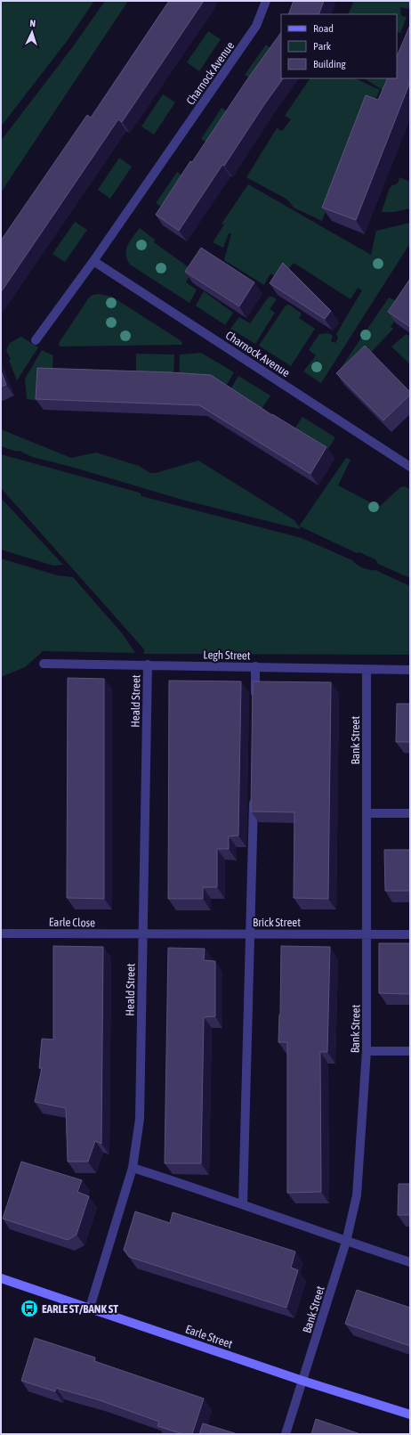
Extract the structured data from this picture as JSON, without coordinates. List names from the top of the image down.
{
  "streets": {
    "street": [
      "Charnock Avenue",
      "Legh Street",
      "Heald Street",
      "Bank Street",
      "Earle Close",
      "Brick Street",
      "Earle Street"
    ]
  },
  "crossings": [
    ["Legh Street", "Heald Street"],
    ["Legh Street", "Bank Street"],
    ["Heald Street", "Earle Close"],
    ["Heald Street", "Brick Street"],
    ["Heald Street", "Earle Street"],
    ["Bank Street", "Brick Street"],
    ["Bank Street", "Earle Street"],
    ["Earle Close", "Brick Street"]
  ],
  "places": {
    "bus stop": ["EARLE ST/BANK ST"]
  },
  "legend": ["Road", "Park", "Building"],
  "north": "top"
}
